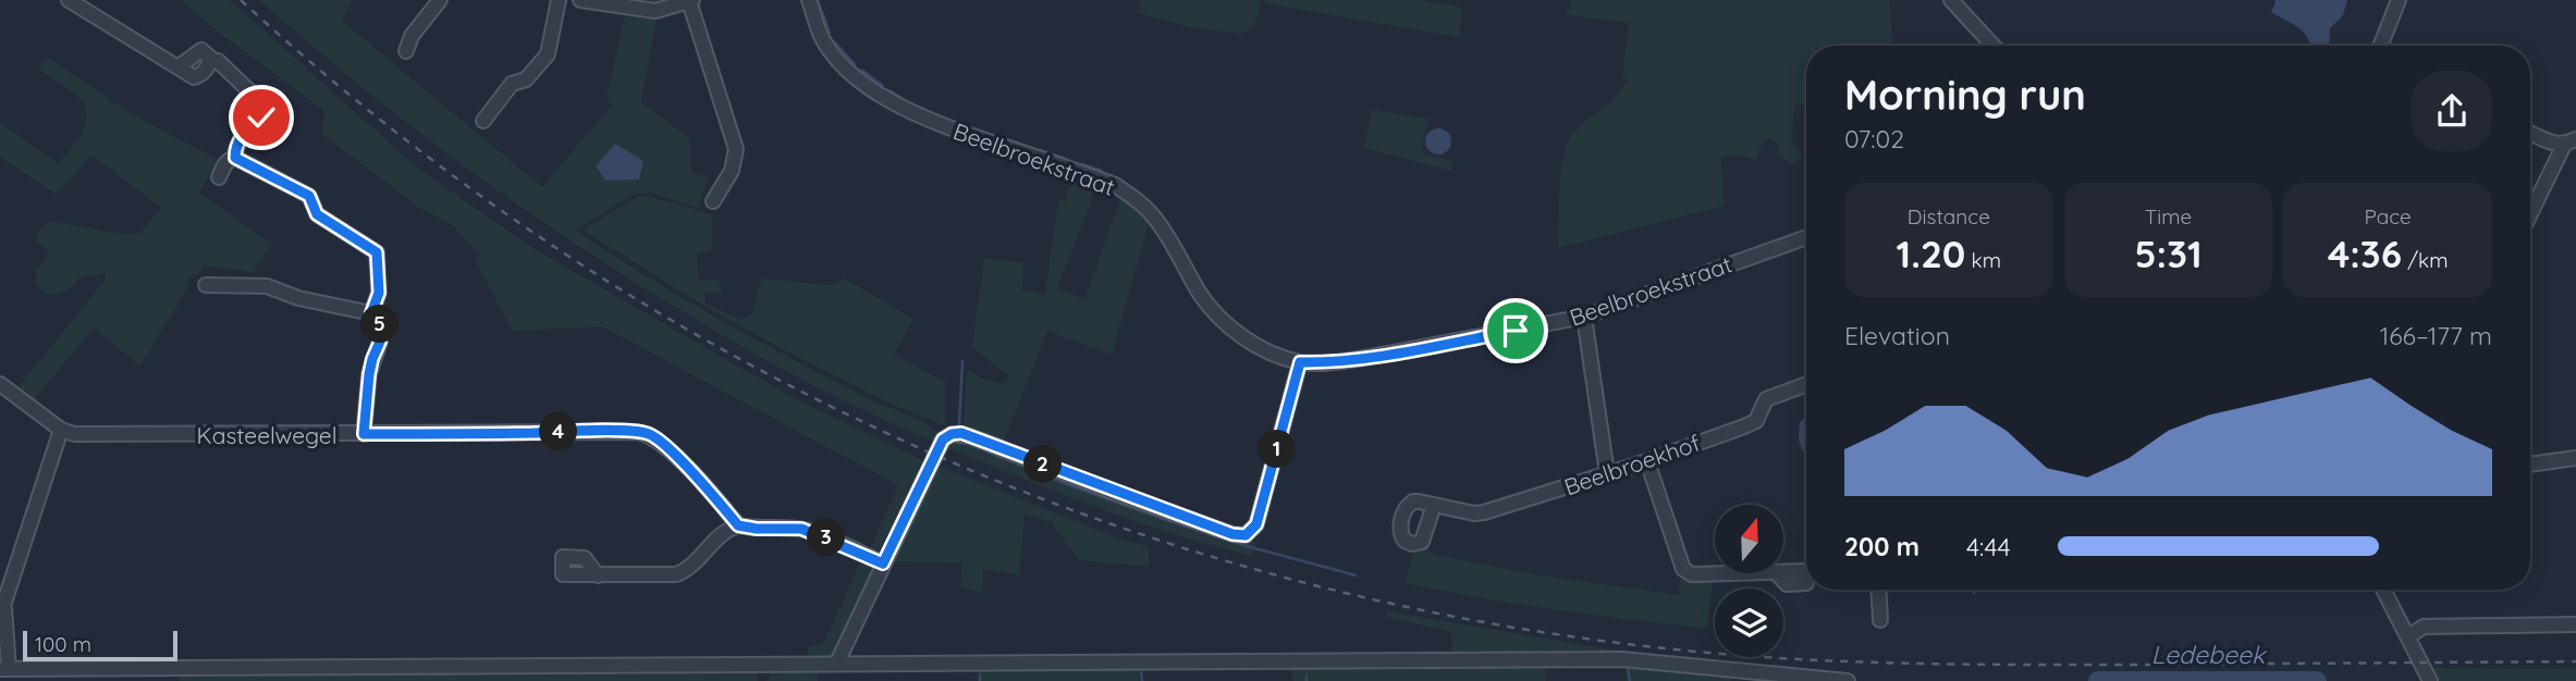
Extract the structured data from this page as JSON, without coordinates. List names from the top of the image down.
{
  "streets": {
    "street": ["Beelbroekstraat", "Kasteelwegel", "Beelbroekhof"]
  },
  "water": ["Ledebeek"],
  "scale_bar": "100 m",
  "north": "top",
  "page": {
    "heading": ["Morning run", "07:02"],
    "stats": [
      ["Distance", "1.20 km"],
      ["Time", "5:31"],
      ["Pace", "4:36 /km"]
    ],
    "pins": [
      "5",
      "4",
      "1",
      "2",
      "3"
    ],
    "chart": ["Elevation", "166–177 m"],
    "list": [
      {
        "name": "200 m",
        "note": "4:44"
      }
    ],
    "scale": "100 m"
  }
}
